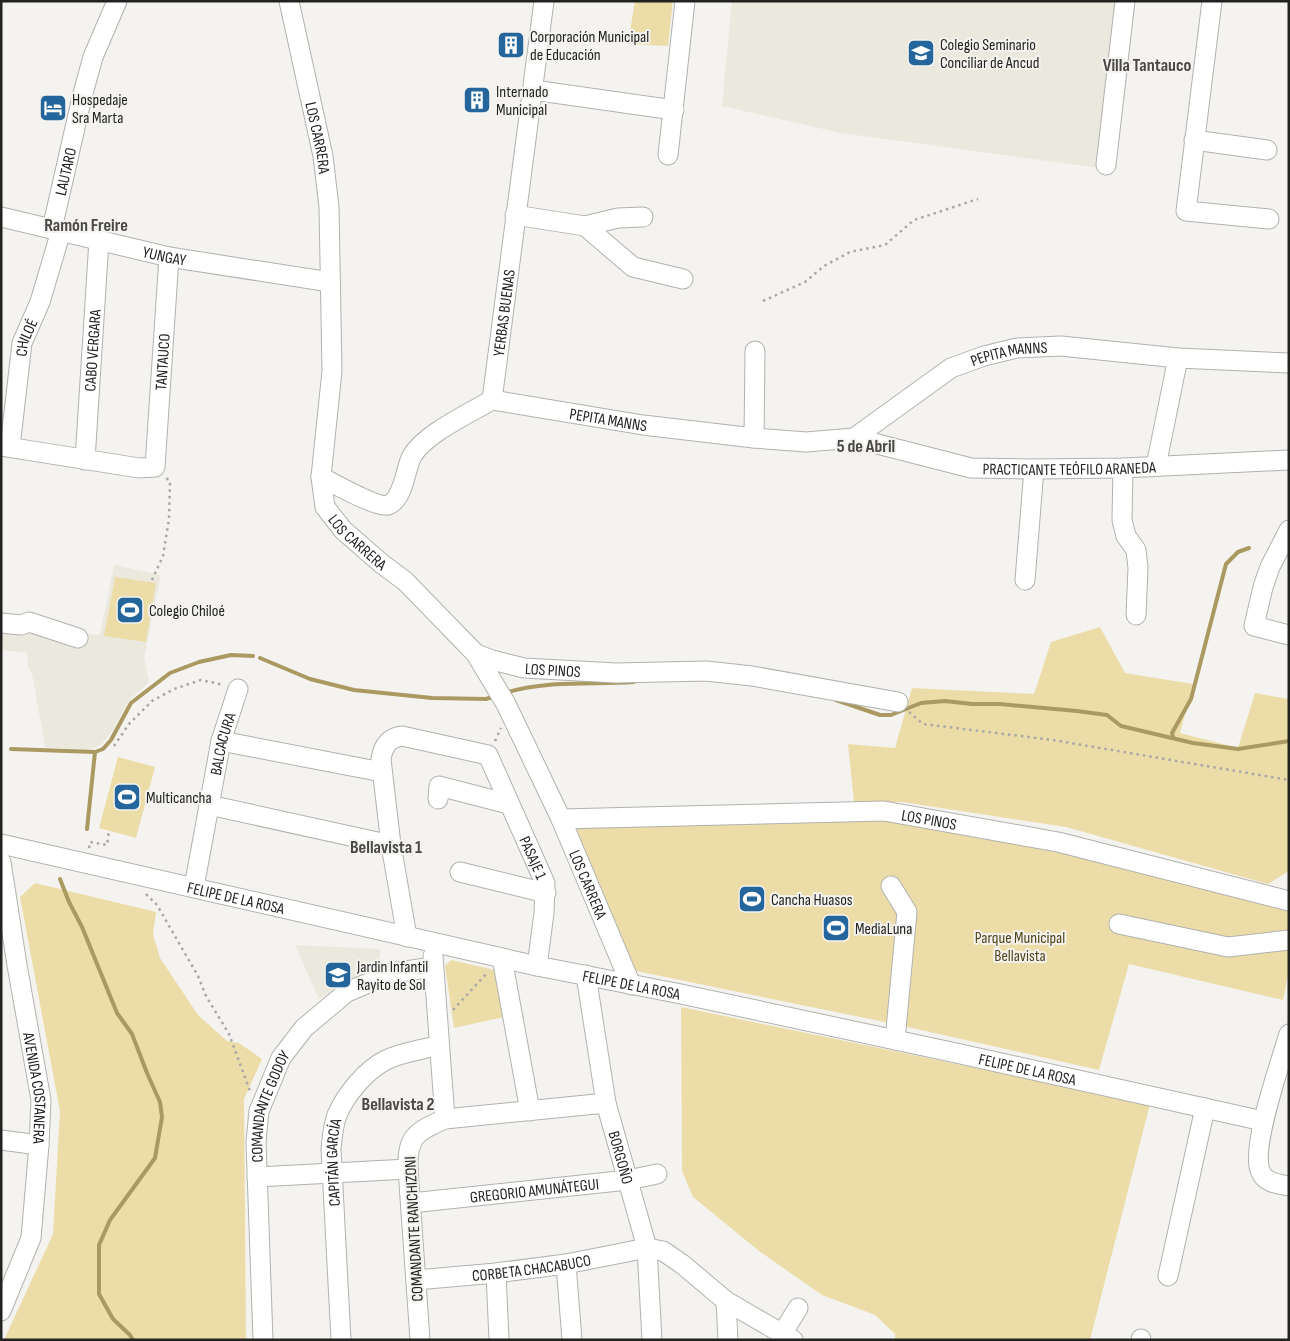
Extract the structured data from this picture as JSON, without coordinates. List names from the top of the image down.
{
  "streets": {
    "street": [
      "LOS CARRERA",
      "LAUTARO",
      "YUNGAY",
      "YERBAS BUENAS",
      "CHILOÉ",
      "CABO VERGARA",
      "PEPITA MANNS",
      "TANTAUCO",
      "PRACTICANTE TEÓFILO ARANEDA",
      "LOS PINOS",
      "BALCACURA",
      "PASAJE 1",
      "FELIPE DE LA ROSA",
      "AVENIDA COSTANERA",
      "COMANDANTE GODOY",
      "BORGOÑO",
      "CAPITÁN GARCÍA",
      "GREGORIO AMUNÁTEGUI",
      "COMANDANTE RANCHIZONI",
      "CORBETA CHACABUCO"
    ]
  },
  "crossings": [
    ["LOS CARRERA", "YUNGAY"],
    ["LOS CARRERA", "LOS PINOS"],
    ["LOS CARRERA", "FELIPE DE LA ROSA"],
    ["LAUTARO", "YUNGAY"],
    ["LAUTARO", "CHILOÉ"],
    ["YUNGAY", "CHILOÉ"],
    ["YUNGAY", "CABO VERGARA"],
    ["YUNGAY", "TANTAUCO"],
    ["YERBAS BUENAS", "PEPITA MANNS"],
    ["PEPITA MANNS", "PRACTICANTE TEÓFILO ARANEDA"],
    ["BALCACURA", "FELIPE DE LA ROSA"],
    ["PASAJE 1", "FELIPE DE LA ROSA"],
    ["FELIPE DE LA ROSA", "BORGOÑO"],
    ["BORGOÑO", "GREGORIO AMUNÁTEGUI"],
    ["BORGOÑO", "COMANDANTE RANCHIZONI"],
    ["BORGOÑO", "CORBETA CHACABUCO"],
    ["GREGORIO AMUNÁTEGUI", "COMANDANTE RANCHIZONI"],
    ["COMANDANTE RANCHIZONI", "CORBETA CHACABUCO"]
  ],
  "districts": [
    "Villa Tantauco",
    "Ramón Freire",
    "5 de Abril",
    "Bellavista 1",
    "Bellavista 2"
  ],
  "parks": ["Parque Municipal Bellavista"],
  "places": {
    "building": ["Corporación Municipal de Educación", "Internado Municipal"],
    "school or university": ["Colegio Seminario Conciliar de Ancud", "Jardin Infantil Rayito de Sol"],
    "hotel": ["Hospedaje Sra Marta"],
    "sports": [
      "Colegio Chiloé",
      "Multicancha",
      "Cancha Huasos",
      "MediaLuna"
    ]
  }
}
